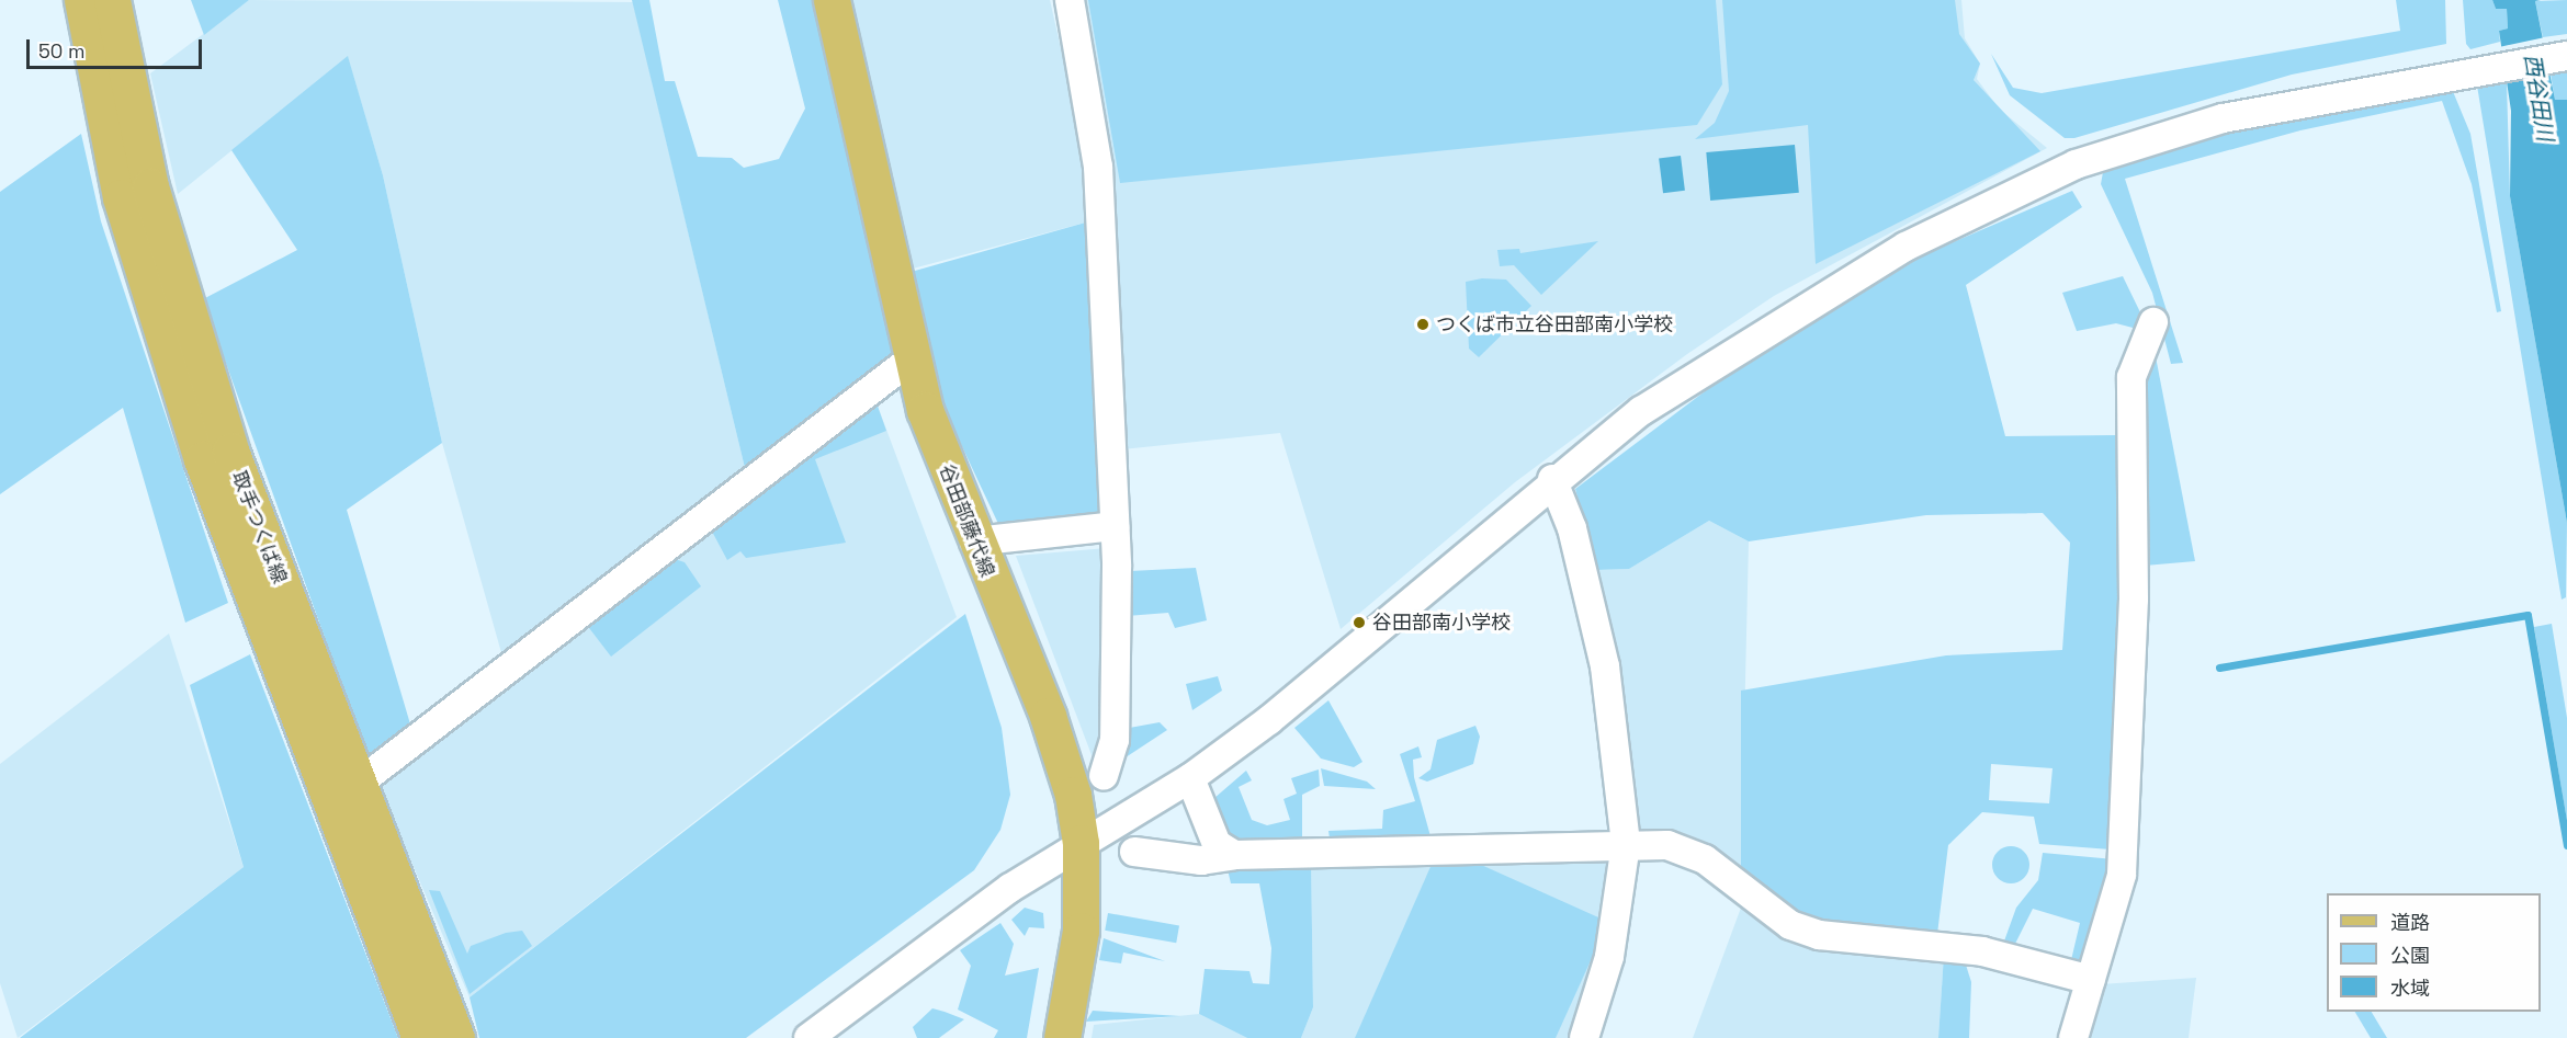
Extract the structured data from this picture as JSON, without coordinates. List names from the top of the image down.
{
  "streets": {
    "main road": ["谷田部藤代線", "取手つくば線"]
  },
  "water": ["西谷田川"],
  "places": ["つくば市立谷田部南小学校", "谷田部南小学校"],
  "legend": ["道路", "公園", "水域"],
  "scale_bar": "50 m"
}
